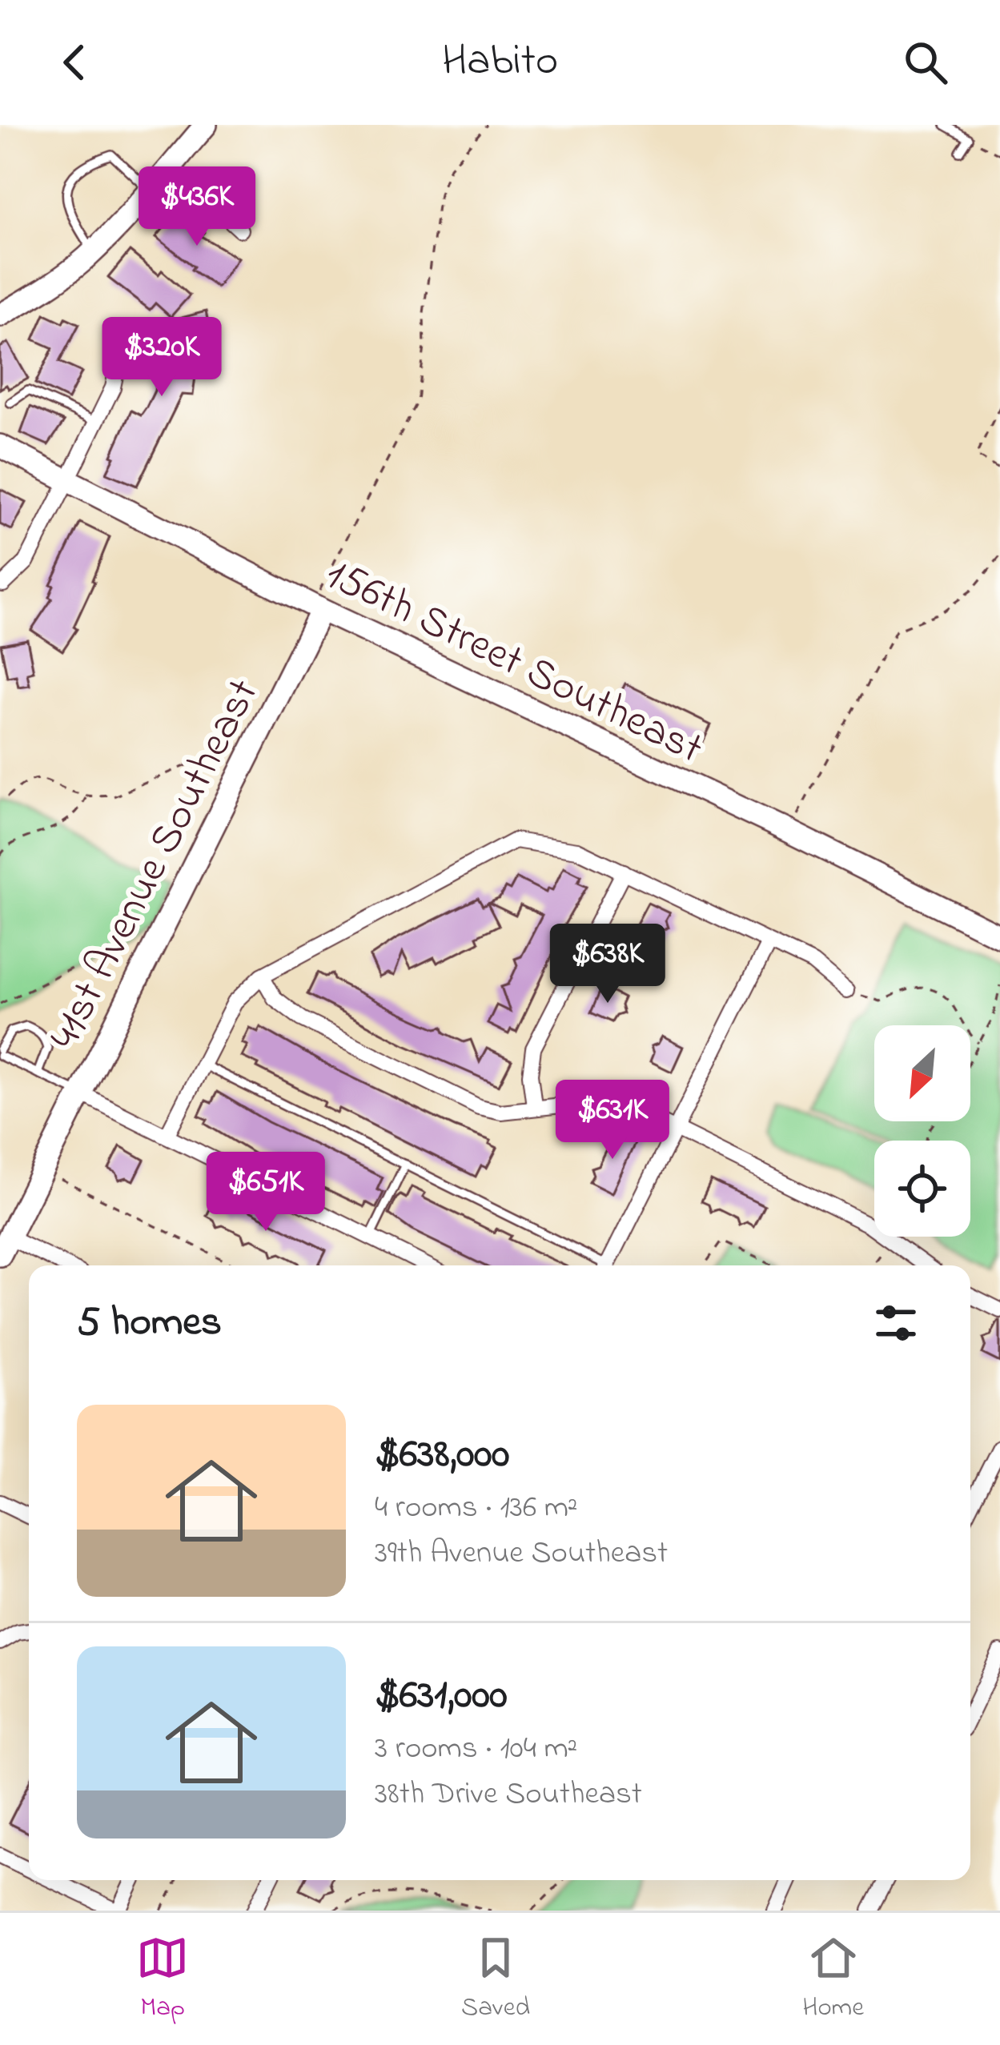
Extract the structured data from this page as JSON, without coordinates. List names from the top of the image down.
{
  "streets": {
    "street": ["156th Street Southeast", "41st Avenue Southeast"]
  },
  "crossings": [
    ["156th Street Southeast", "41st Avenue Southeast"]
  ],
  "north": "bottom left",
  "page": {
    "header": "Habito",
    "price": [
      "$436K",
      "$320K",
      "$638K",
      "$631K",
      "$651K"
    ],
    "heading": "5 homes",
    "list": [
      {
        "name": "$638,000",
        "note": "4 rooms · 136 m² · 39th Avenue Southeast"
      },
      {
        "name": "$631,000",
        "note": "3 rooms · 104 m² · 38th Drive Southeast"
      }
    ],
    "tabs": ["Map", "Saved", "Home"]
  }
}
